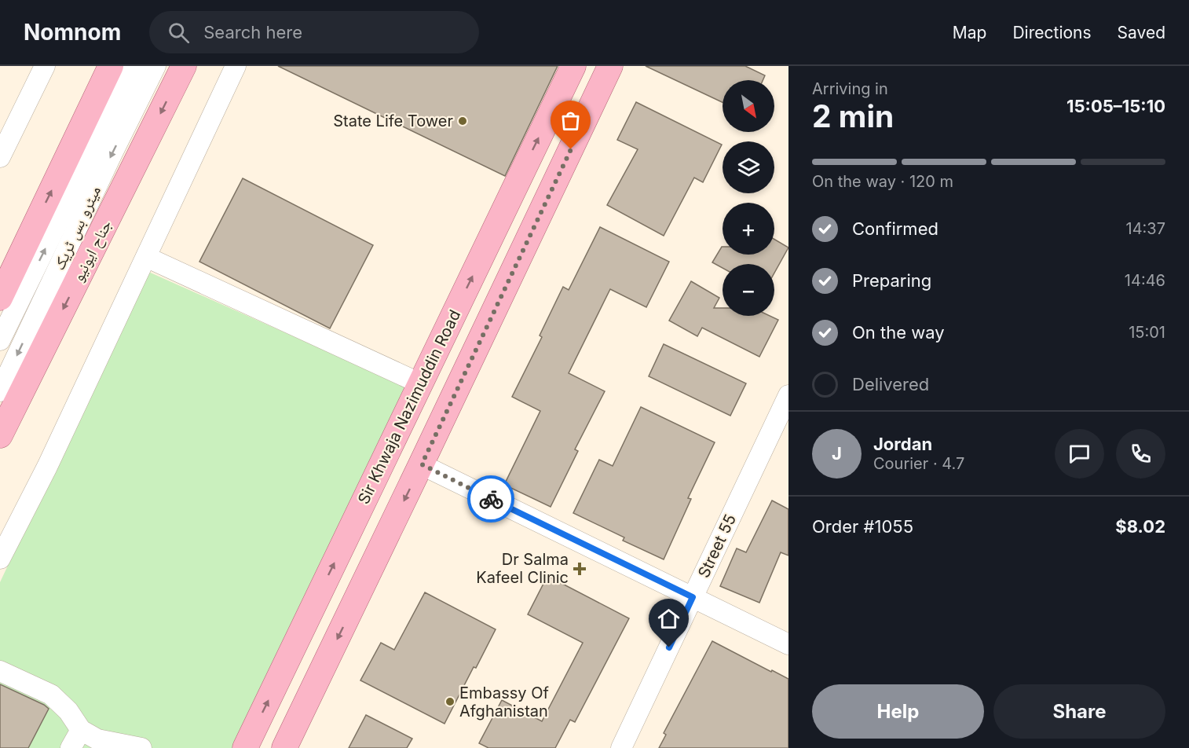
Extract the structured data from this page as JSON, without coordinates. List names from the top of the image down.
{
  "streets": {
    "main road": ["جناح ایونیو", "Sir Khwaja Nazimuddin Road"],
    "street": ["میٹرو بس ٹریک", "Street 55"]
  },
  "places": {
    "other": ["State Life Tower", "Embassy Of Afghanistan"],
    "health": ["Dr Salma Kafeel Clinic"]
  },
  "north": "bottom right",
  "page": {
    "header": "Nomnom",
    "search": "Search here",
    "nav": ["Map", "Directions", "Saved"],
    "heading": ["2 min", "Arriving in", "15:05–15:10"],
    "panel": [
      "Jordan",
      "Courier · 4.7",
      "Order #1055",
      "$8.02"
    ],
    "map_buttons": ["+", "−"],
    "bar": "On the way · 120 m",
    "list": [
      ["Confirmed", "14:37"],
      ["Preparing", "14:46"],
      ["On the way", "15:01"],
      "Delivered"
    ],
    "round": "J",
    "buttons": ["Help", "Share"]
  }
}
